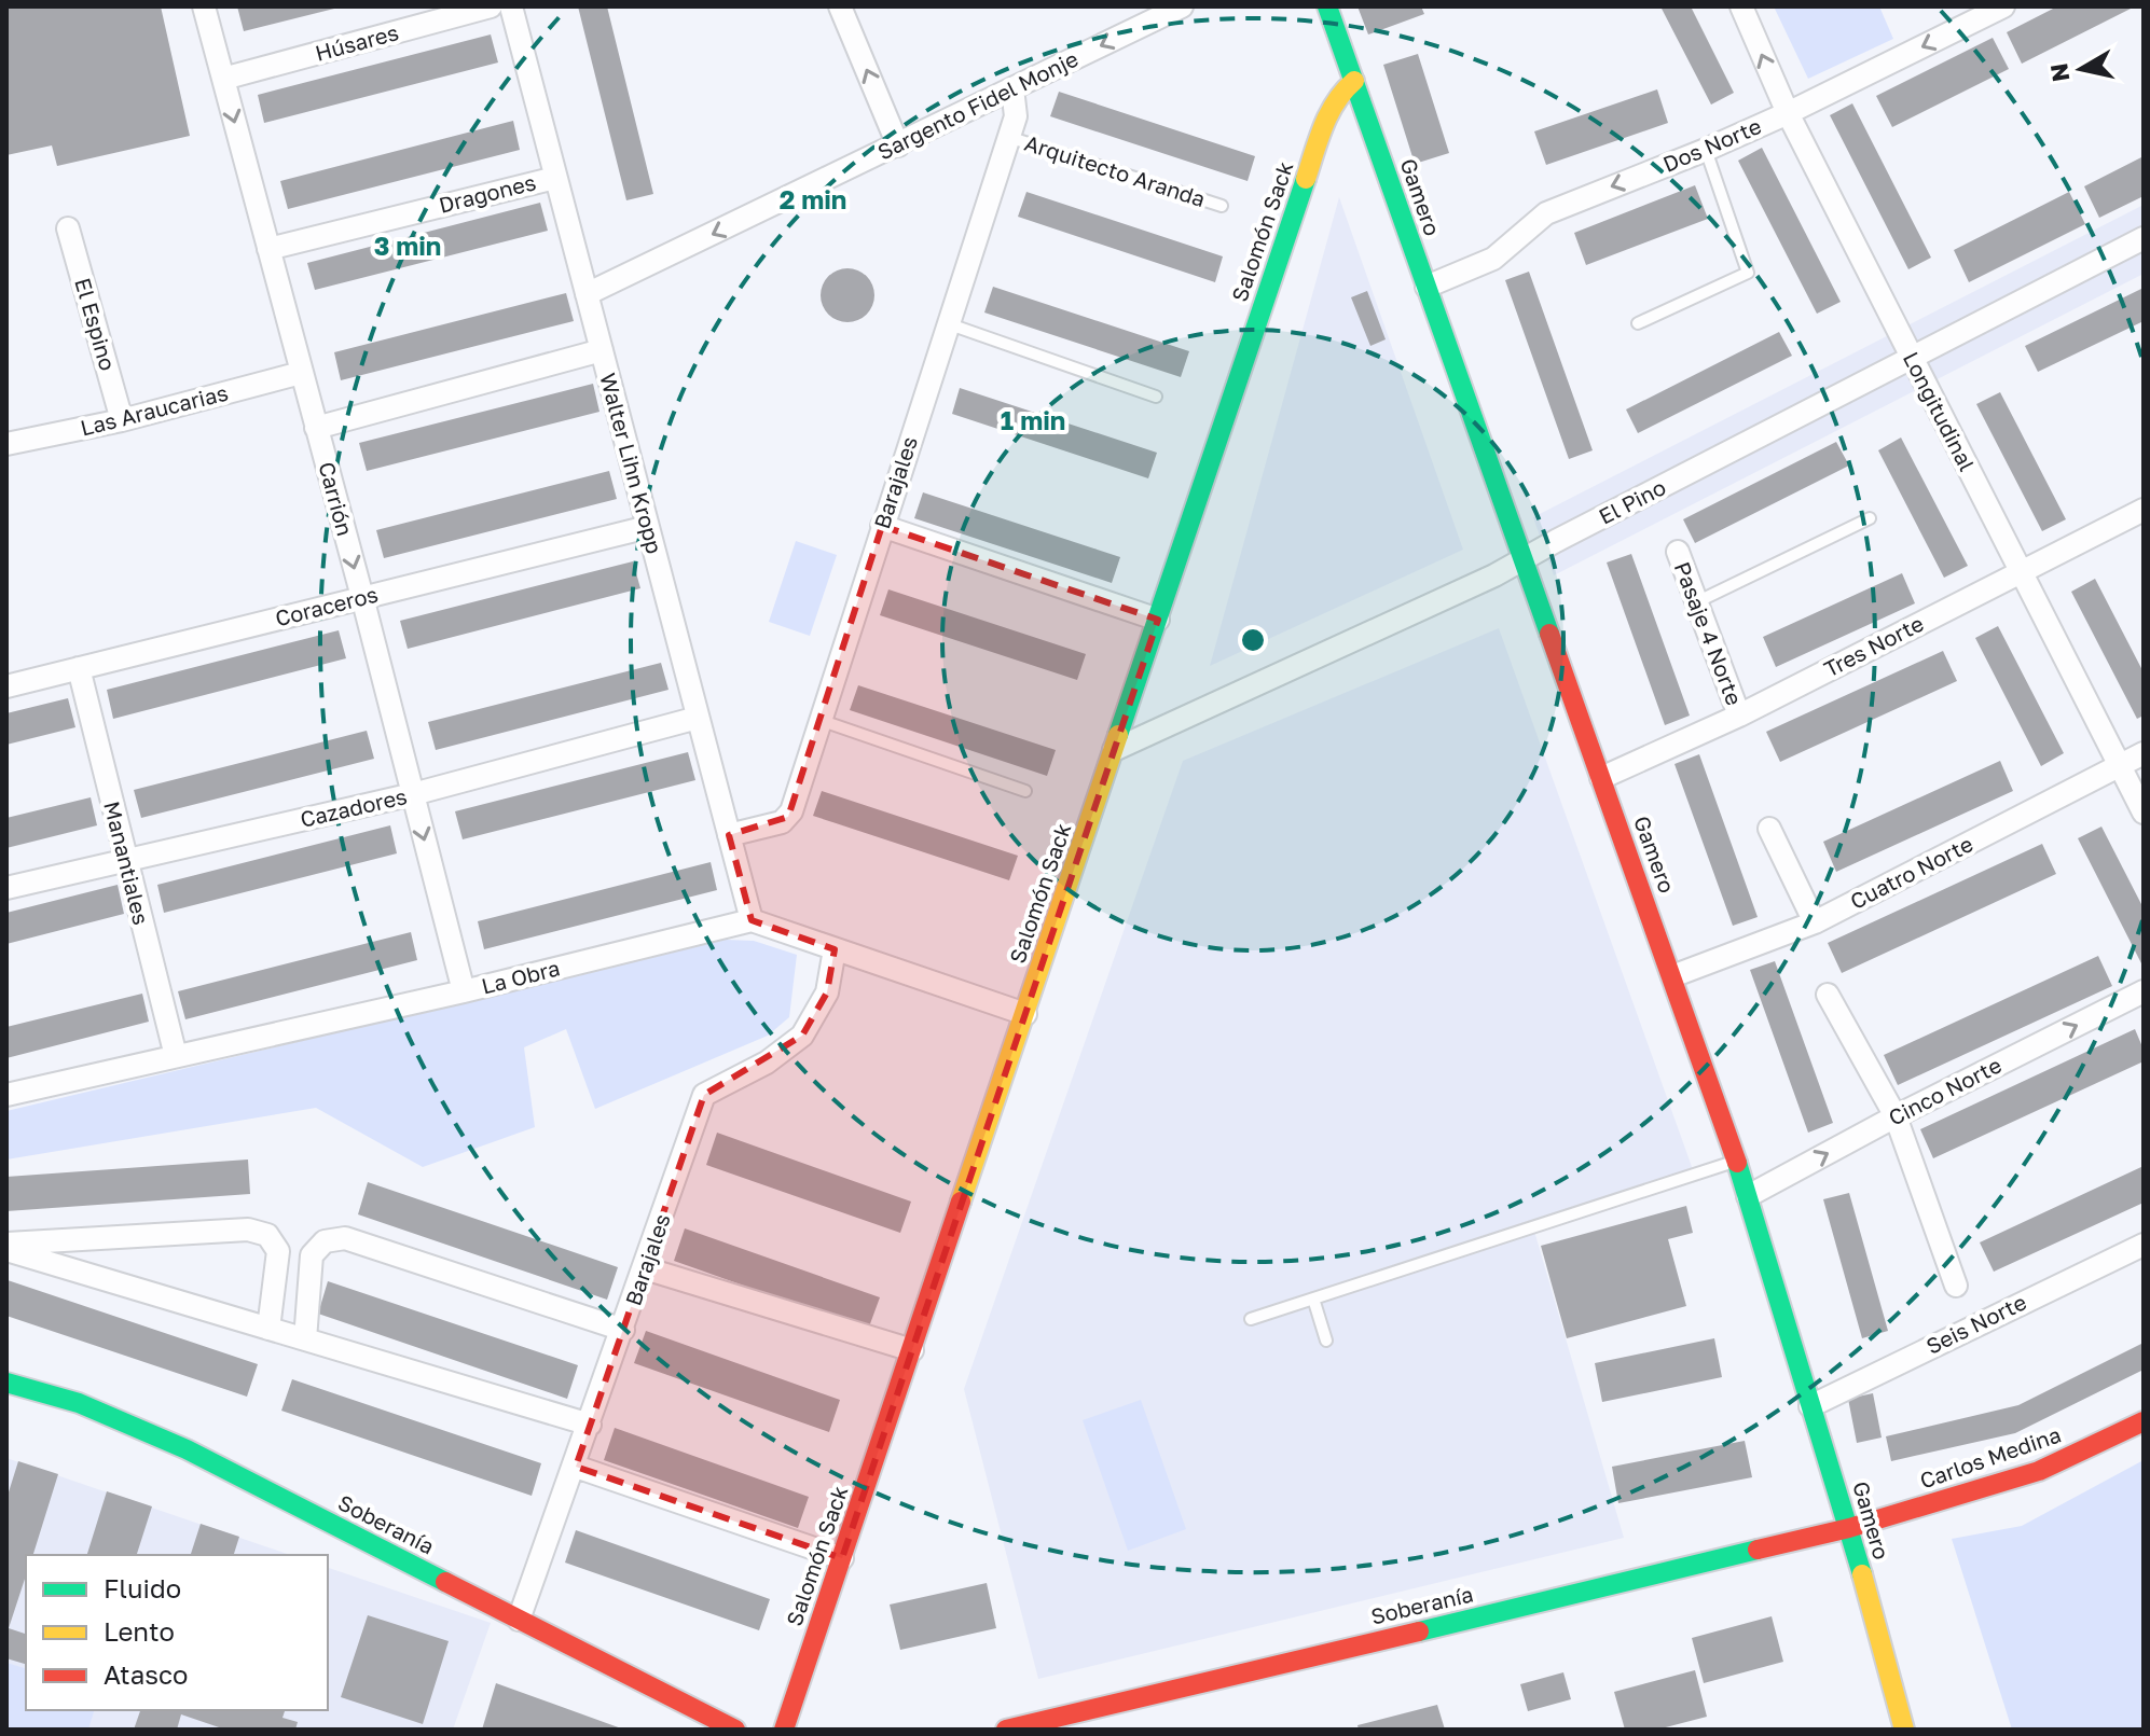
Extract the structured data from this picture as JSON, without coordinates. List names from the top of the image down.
{
  "streets": {
    "street": [
      "Húsares",
      "Sargento Fidel Monje",
      "Dos Norte",
      "Dragones",
      "Gamero",
      "Salomón Sack",
      "El Espino",
      "Las Araucarias",
      "Longitudinal",
      "Walter Lihn Kropp",
      "Barajales",
      "Carrión",
      "El Pino",
      "Coraceros",
      "Pasaje 4 Norte",
      "Tres Norte",
      "Cazadores",
      "Manantiales",
      "Cuatro Norte",
      "La Obra",
      "Cinco Norte",
      "Seis Norte",
      "Carlos Medina",
      "Soberanía"
    ],
    "lane": ["Arquitecto Aranda"]
  },
  "crossings": [
    ["Húsares", "Carrión"],
    ["Sargento Fidel Monje", "Walter Lihn Kropp"],
    ["Sargento Fidel Monje", "Barajales"],
    ["Dos Norte", "Gamero"],
    ["Dos Norte", "Longitudinal"],
    ["Arquitecto Aranda", "Barajales"],
    ["Dragones", "Walter Lihn Kropp"],
    ["Dragones", "Carrión"],
    ["Gamero", "Salomón Sack"],
    ["Gamero", "El Pino"],
    ["Gamero", "Tres Norte"],
    ["Gamero", "Cuatro Norte"],
    ["Gamero", "Cinco Norte"],
    ["Gamero", "Seis Norte"],
    ["Gamero", "Carlos Medina"],
    ["Gamero", "Soberanía"],
    ["Salomón Sack", "El Pino"],
    ["El Espino", "Las Araucarias"],
    ["Las Araucarias", "Carrión"],
    ["Longitudinal", "El Pino"],
    ["Longitudinal", "Tres Norte"],
    ["Longitudinal", "Cuatro Norte"],
    ["Walter Lihn Kropp", "Barajales"],
    ["Walter Lihn Kropp", "Coraceros"],
    ["Walter Lihn Kropp", "Cazadores"],
    ["Walter Lihn Kropp", "La Obra"],
    ["Barajales", "Soberanía"],
    ["Carrión", "Coraceros"],
    ["Carrión", "Cazadores"],
    ["Carrión", "La Obra"],
    ["Coraceros", "Manantiales"],
    ["Pasaje 4 Norte", "Tres Norte"],
    ["Cazadores", "Manantiales"],
    ["Manantiales", "La Obra"],
    ["Carlos Medina", "Soberanía"]
  ],
  "one_way": [
    "Sargento Fidel Monje",
    "Dos Norte",
    "Carrión",
    "Cinco Norte"
  ],
  "legend": ["Fluido", "Lento", "Atasco"],
  "north": "left",
  "rings": ["2 min", "3 min", "1 min"]
}
